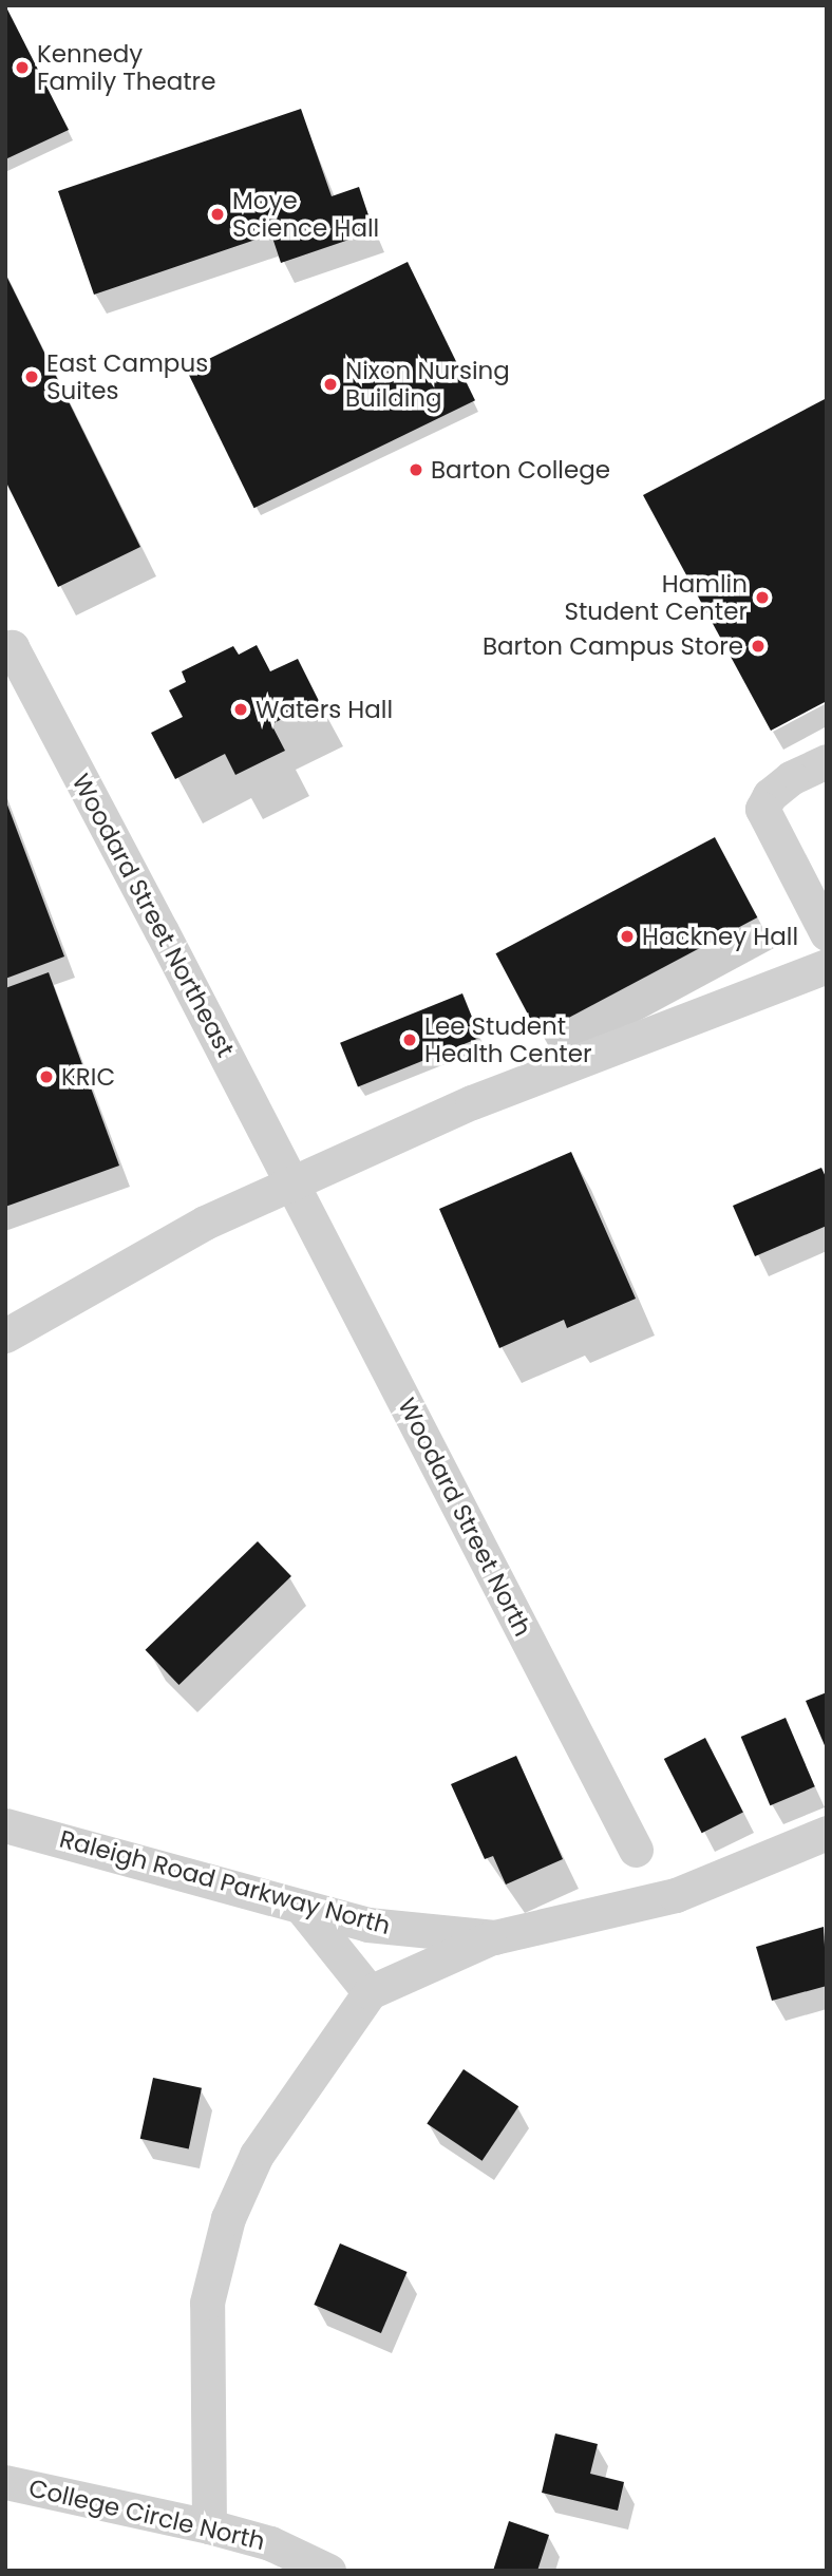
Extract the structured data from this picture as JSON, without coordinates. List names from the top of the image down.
{
  "streets": {
    "street": [
      "Woodard Street Northeast",
      "Woodard Street North",
      "Raleigh Road Parkway North",
      "College Circle North"
    ]
  },
  "crossings": [
    ["Woodard Street Northeast", "Woodard Street North"]
  ],
  "places": [
    "Kennedy Family Theatre",
    "Moye Science Hall",
    "East Campus Suites",
    "Nixon Nursing Building",
    "Barton College",
    "Hamlin Student Center",
    "Barton Campus Store",
    "Waters Hall",
    "Hackney Hall",
    "Lee Student Health Center",
    "KRIC"
  ]
}
